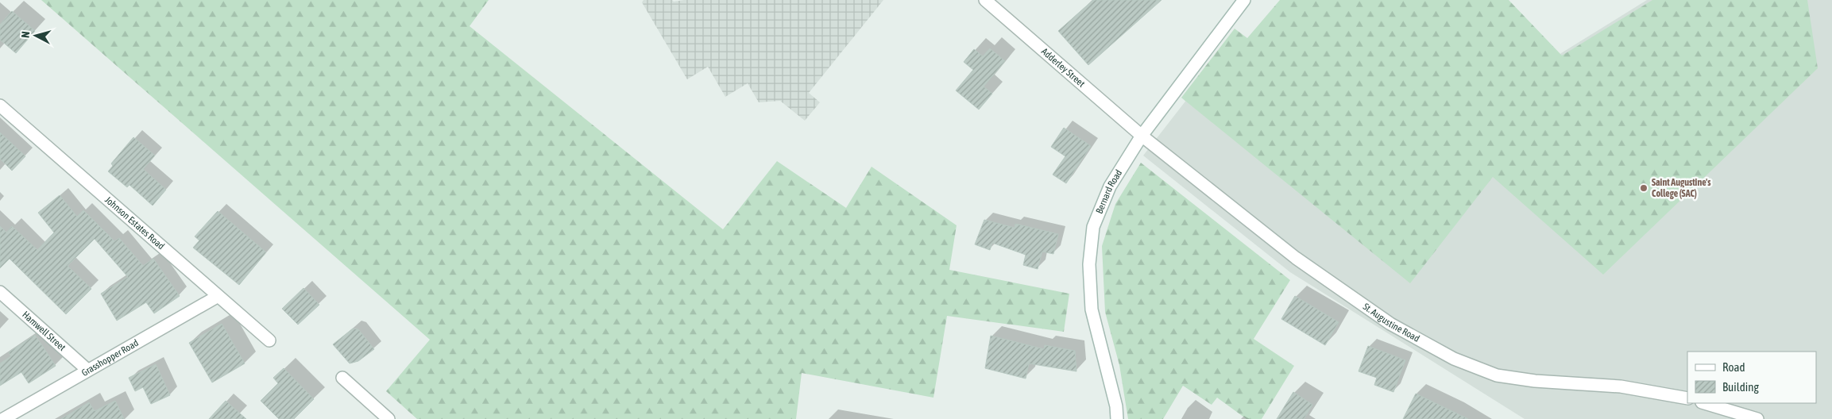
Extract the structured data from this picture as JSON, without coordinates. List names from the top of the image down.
{
  "streets": {
    "street": [
      "Adderley Street",
      "Bernard Road",
      "Johnson Estates Road",
      "St. Augustine Road",
      "Hamwell Street",
      "Grasshopper Road"
    ]
  },
  "crossings": [
    ["Adderley Street", "Bernard Road"],
    ["Adderley Street", "St. Augustine Road"],
    ["Bernard Road", "St. Augustine Road"],
    ["Johnson Estates Road", "Grasshopper Road"],
    ["Hamwell Street", "Grasshopper Road"]
  ],
  "places": ["Saint Augustine's College (SAC)"],
  "legend": ["Road", "Building"],
  "north": "left"
}
